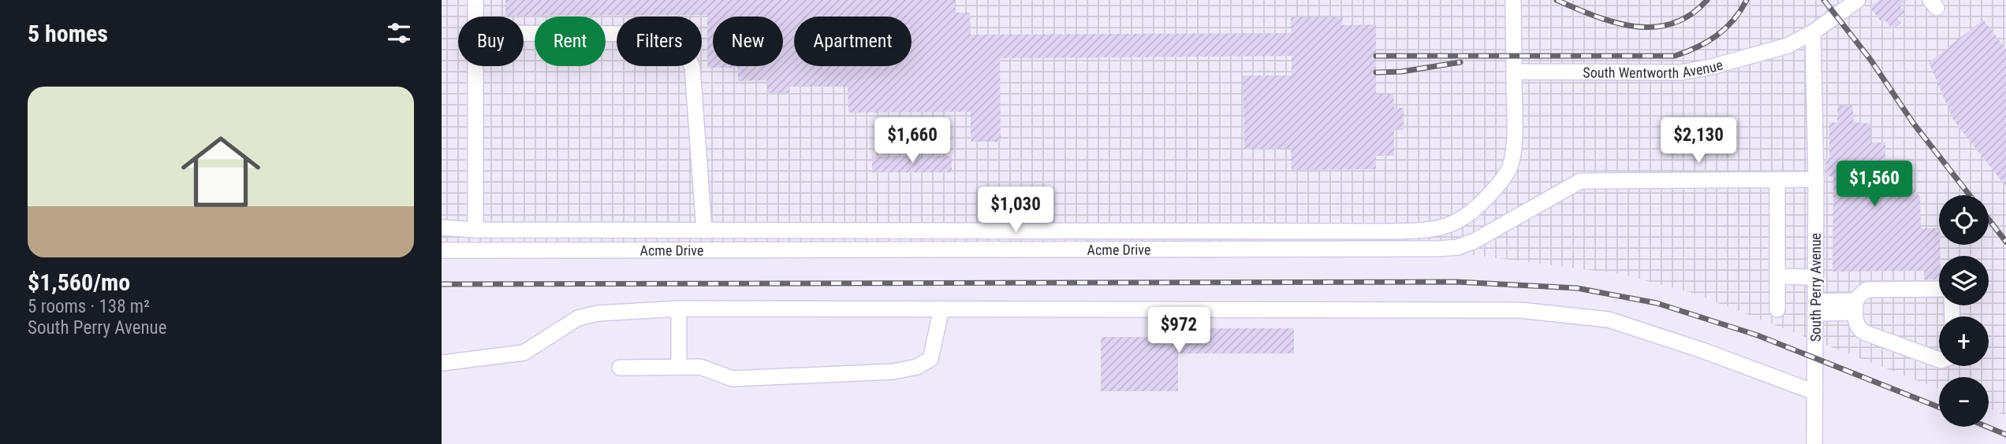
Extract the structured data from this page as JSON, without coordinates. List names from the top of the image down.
{
  "streets": {
    "street": ["South Wentworth Avenue", "Acme Drive", "South Perry Avenue"]
  },
  "crossings": [
    ["South Wentworth Avenue", "South Perry Avenue"]
  ],
  "page": {
    "heading": "5 homes",
    "chip": [
      "Buy",
      "Rent",
      "Filters",
      "New",
      "Apartment"
    ],
    "list": [
      {
        "name": "$1,560/mo",
        "note": "5 rooms · 138 m² · South Perry Avenue"
      }
    ],
    "price": [
      "$1,660",
      "$2,130",
      "$1,560",
      "$1,030",
      "$972"
    ],
    "map_buttons": ["+", "−"]
  }
}
